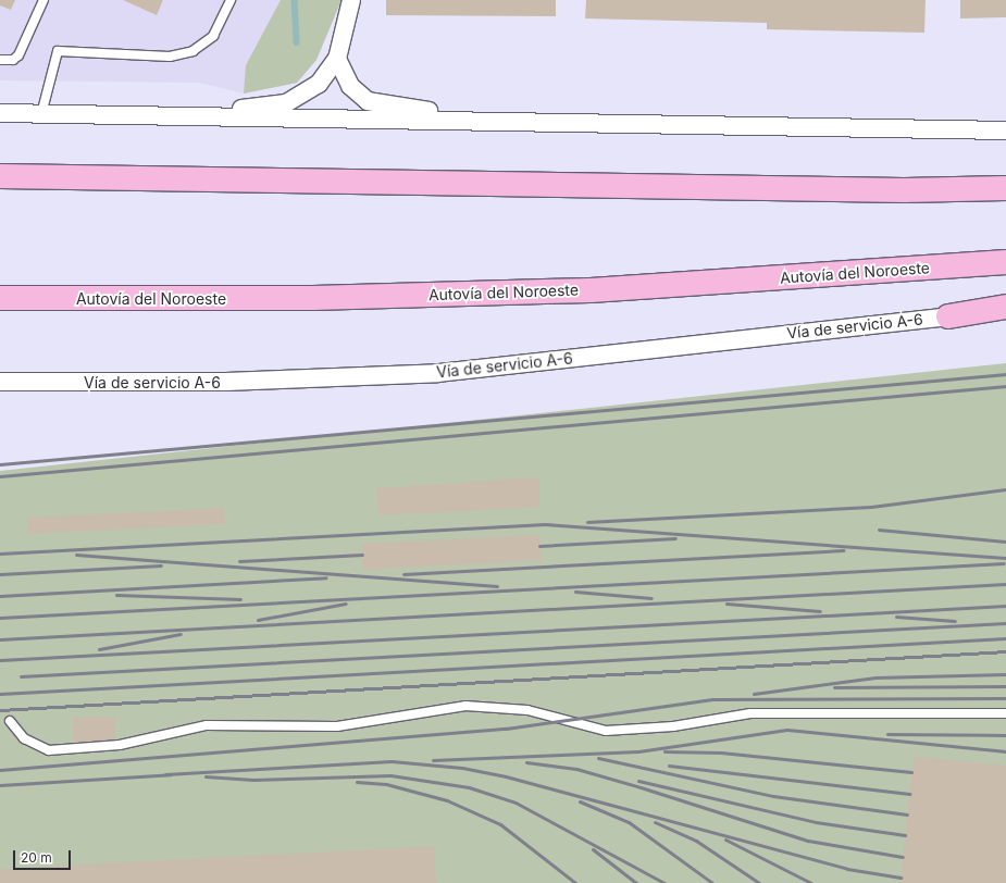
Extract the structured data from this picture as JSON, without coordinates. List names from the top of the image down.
{
  "streets": {
    "highway": ["Autovía del Noroeste"],
    "street": ["Vía de servicio A-6"]
  },
  "scale_bar": "20 m"
}
